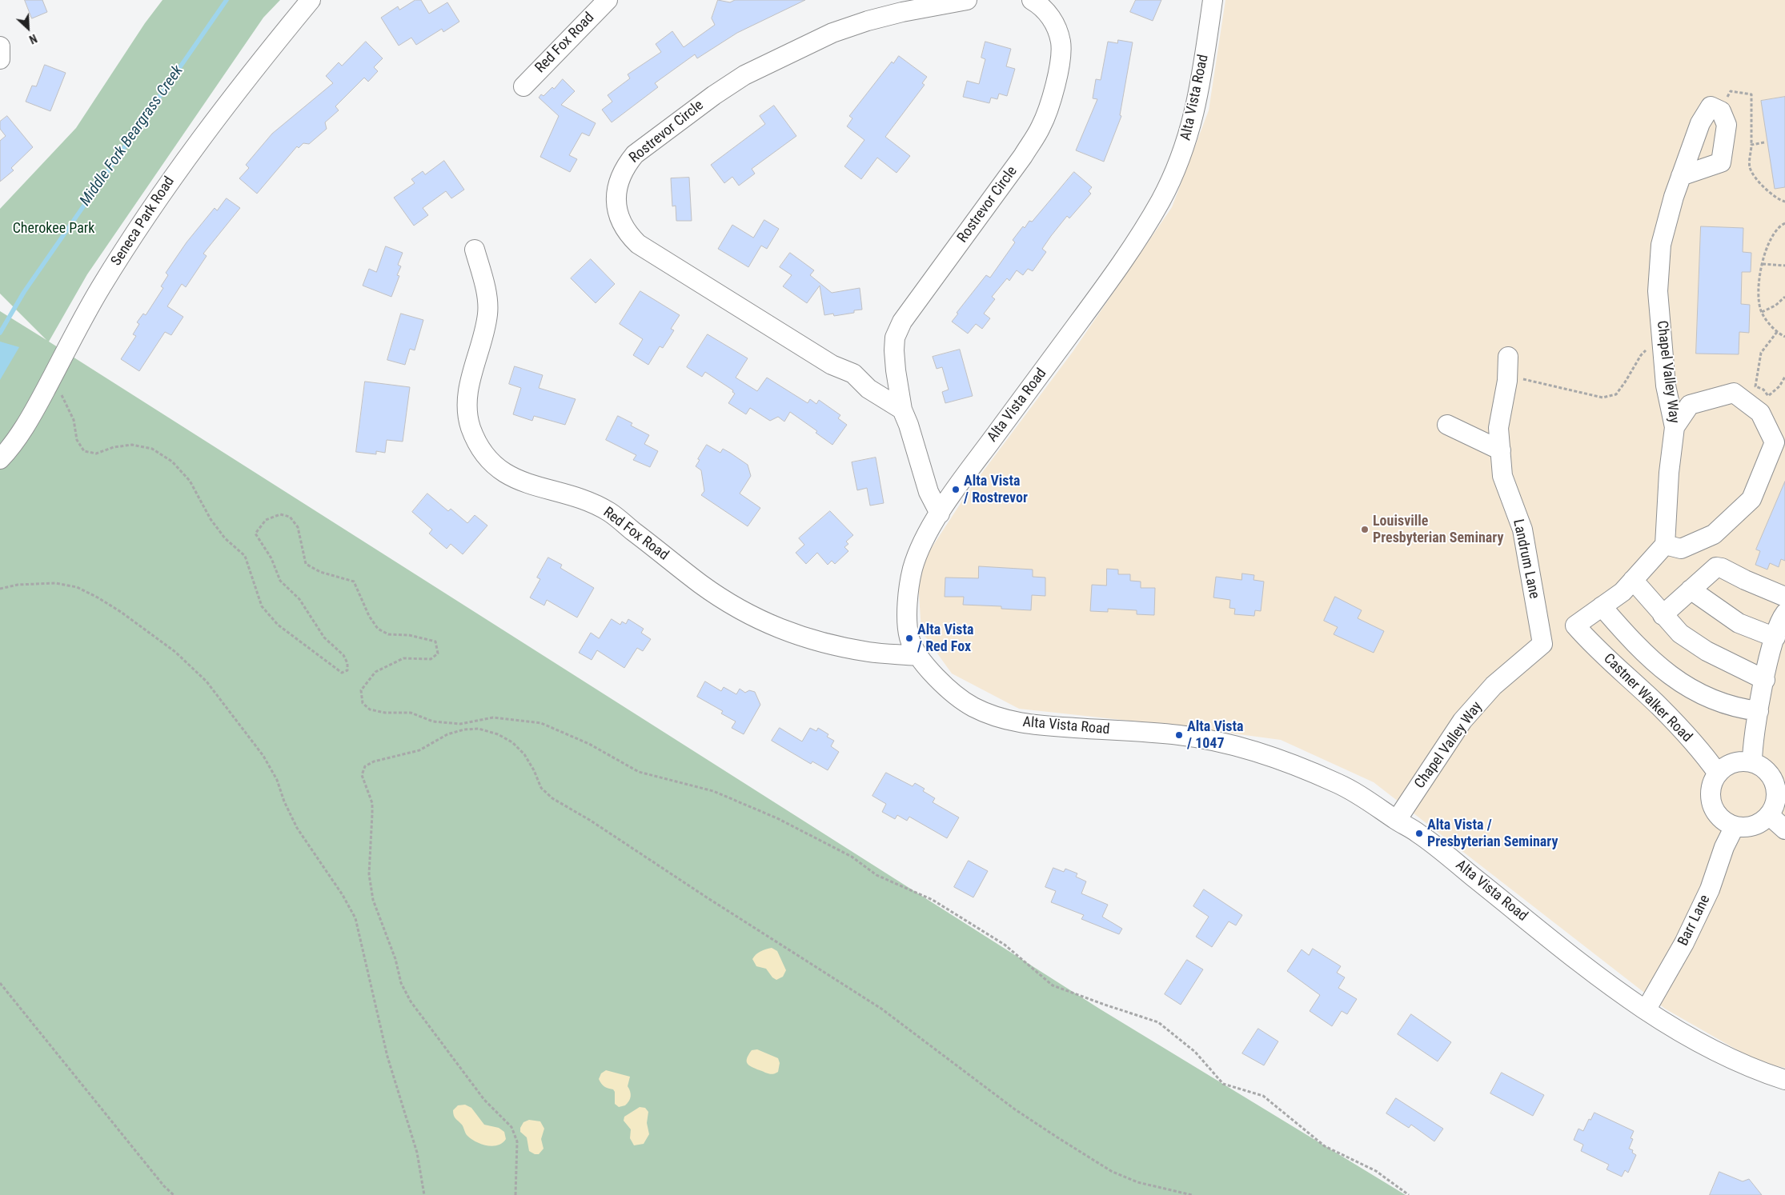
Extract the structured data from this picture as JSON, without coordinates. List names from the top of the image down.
{
  "streets": {
    "street": [
      "Red Fox Road",
      "Alta Vista Road",
      "Rostrevor Circle",
      "Seneca Park Road",
      "Chapel Valley Way",
      "Landrum Lane",
      "Castner Walker Road",
      "Barr Lane"
    ]
  },
  "crossings": [
    ["Red Fox Road", "Alta Vista Road"],
    ["Alta Vista Road", "Rostrevor Circle"],
    ["Alta Vista Road", "Chapel Valley Way"],
    ["Alta Vista Road", "Barr Lane"],
    ["Chapel Valley Way", "Landrum Lane"],
    ["Castner Walker Road", "Barr Lane"]
  ],
  "water": ["Middle Fork Beargrass Creek"],
  "parks": ["Cherokee Park"],
  "places": [
    "Alta Vista / Rostrevor",
    "Louisville Presbyterian Seminary",
    "Alta Vista / Red Fox",
    "Alta Vista / 1047",
    "Alta Vista / Presbyterian Seminary"
  ],
  "north": "bottom right"
}
